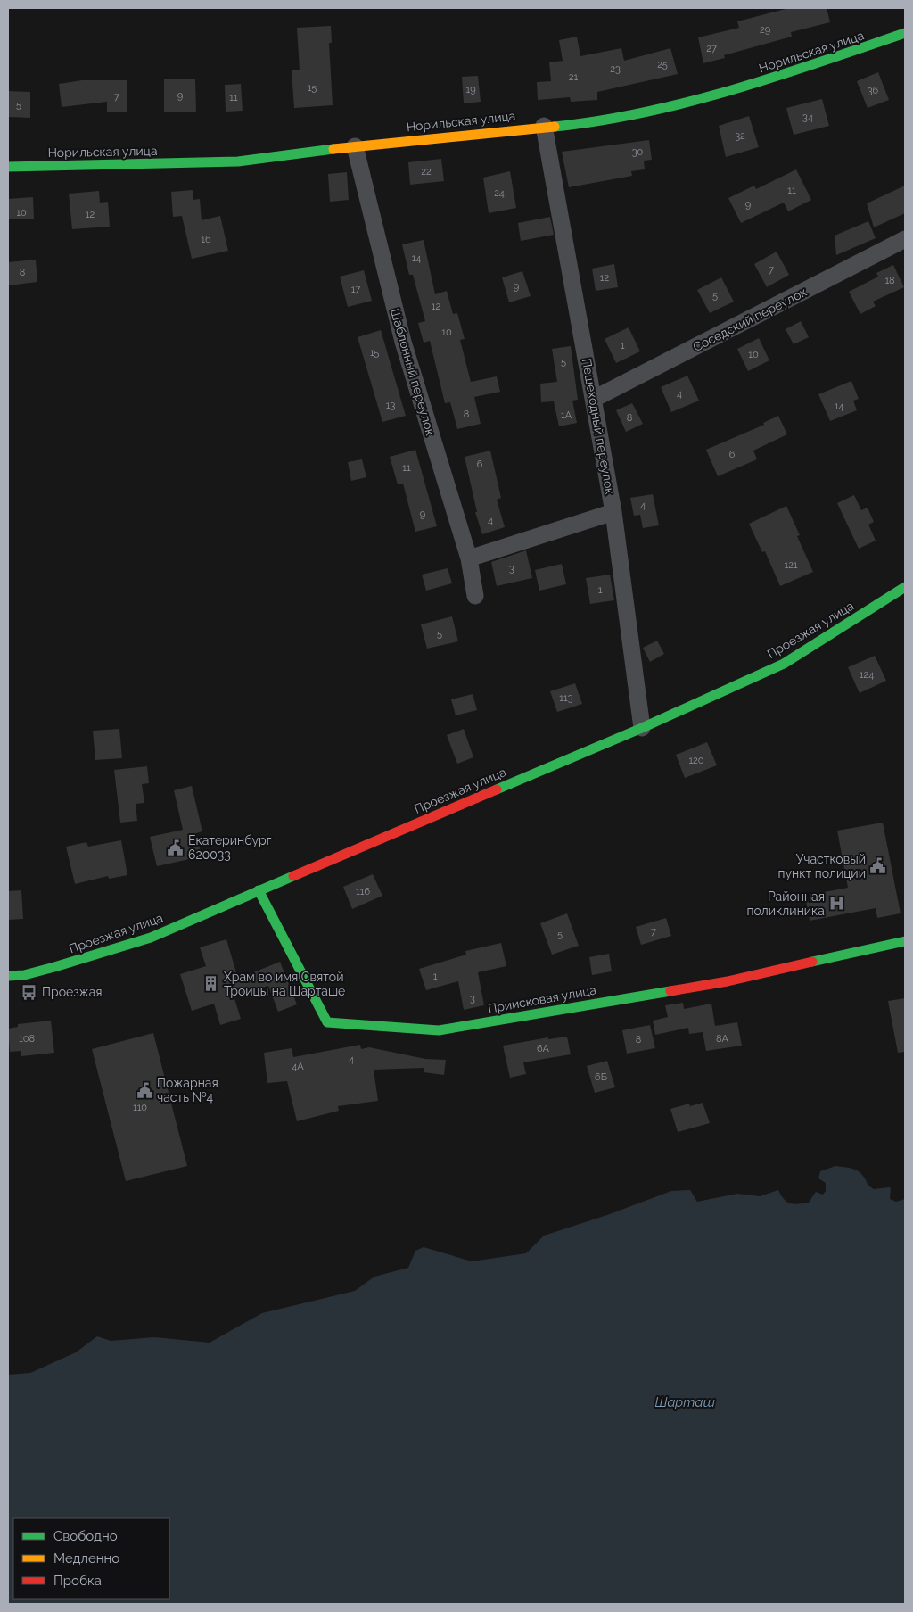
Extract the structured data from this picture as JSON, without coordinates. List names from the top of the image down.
{
  "streets": {
    "street": [
      "Норильская улица",
      "Соседский переулок",
      "Шаблонный переулок",
      "Пешеходный переулок",
      "Проезжая улица",
      "Приисковая улица"
    ]
  },
  "crossings": [
    ["Норильская улица", "Шаблонный переулок"],
    ["Норильская улица", "Пешеходный переулок"],
    ["Соседский переулок", "Пешеходный переулок"],
    ["Пешеходный переулок", "Проезжая улица"],
    ["Проезжая улица", "Приисковая улица"]
  ],
  "water": ["Шарташ"],
  "places": {
    "public building": ["Екатеринбург 620033", "Участковый пункт полиции", "Пожарная часть №4"],
    "hospital": ["Районная поликлиника"],
    "building": ["Храм во имя Святой Троицы на Шарташе"],
    "bus stop": ["Проезжая"]
  },
  "house_numbers": [
    "29",
    "27",
    "25",
    "23",
    "21",
    "15",
    "19",
    "36",
    "9",
    "7",
    "11",
    "5",
    "34",
    "32",
    "30",
    "22",
    "11",
    "24",
    "9",
    "10",
    "12",
    "16",
    "14",
    "7",
    "8",
    "12",
    "18",
    "9",
    "17",
    "5",
    "12",
    "10",
    "1",
    "15",
    "10",
    "5",
    "4",
    "13",
    "14",
    "8",
    "1А",
    "8",
    "6",
    "6",
    "11",
    "4",
    "9",
    "4",
    "121",
    "3",
    "1",
    "5",
    "124",
    "113",
    "120",
    "116",
    "7",
    "5",
    "1",
    "3",
    "108",
    "8А",
    "8",
    "6А",
    "4",
    "4А",
    "6Б",
    "110"
  ],
  "legend": ["Свободно", "Медленно", "Пробка"]
}
